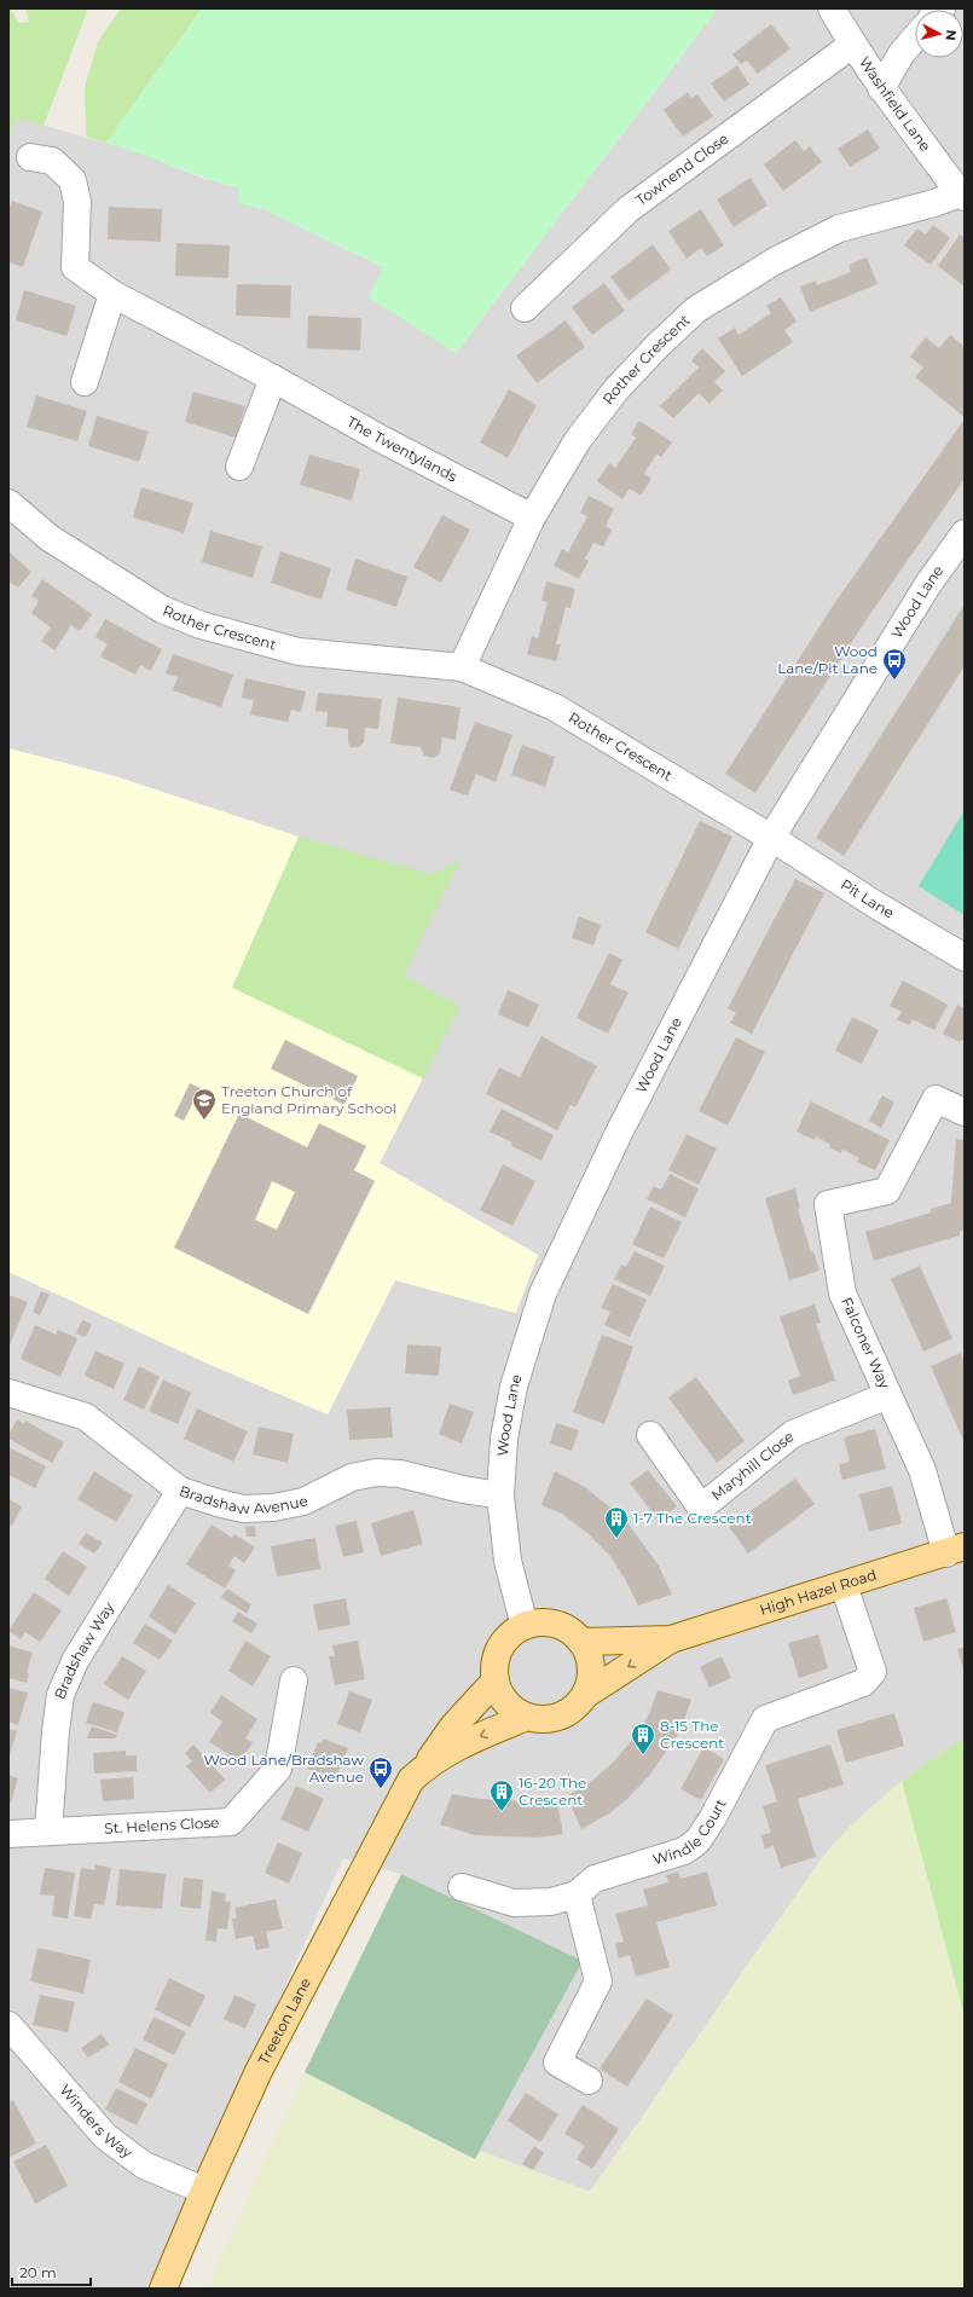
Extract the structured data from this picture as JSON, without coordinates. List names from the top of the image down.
{
  "streets": {
    "main road": ["High Hazel Road", "Treeton Lane"],
    "street": [
      "Washfield Lane",
      "Townend Close",
      "Rother Crescent",
      "The Twentylands",
      "Wood Lane",
      "Pit Lane",
      "Falconer Way",
      "Maryhill Close",
      "Bradshaw Avenue",
      "Bradshaw Way",
      "St. Helens Close",
      "Windle Court",
      "Winders Way"
    ]
  },
  "crossings": [
    ["Washfield Lane", "Townend Close"],
    ["Washfield Lane", "Rother Crescent"],
    ["Rother Crescent", "The Twentylands"],
    ["Rother Crescent", "Wood Lane"],
    ["Rother Crescent", "Pit Lane"],
    ["Wood Lane", "Pit Lane"],
    ["Wood Lane", "Bradshaw Avenue"],
    ["Wood Lane", "High Hazel Road"],
    ["Wood Lane", "Treeton Lane"],
    ["Falconer Way", "Maryhill Close"],
    ["Falconer Way", "High Hazel Road"],
    ["Bradshaw Avenue", "Bradshaw Way"],
    ["High Hazel Road", "Windle Court"],
    ["High Hazel Road", "Treeton Lane"],
    ["Bradshaw Way", "St. Helens Close"],
    ["Treeton Lane", "Winders Way"]
  ],
  "places": {
    "bus stop": ["Wood Lane/Pit Lane", "Wood Lane/Bradshaw Avenue"],
    "school or university": ["Treeton Church of England Primary School"],
    "building": ["1-7 The Crescent", "8-15 The Crescent", "16-20 The Crescent"]
  },
  "scale_bar": "20 m",
  "north": "right"
}
